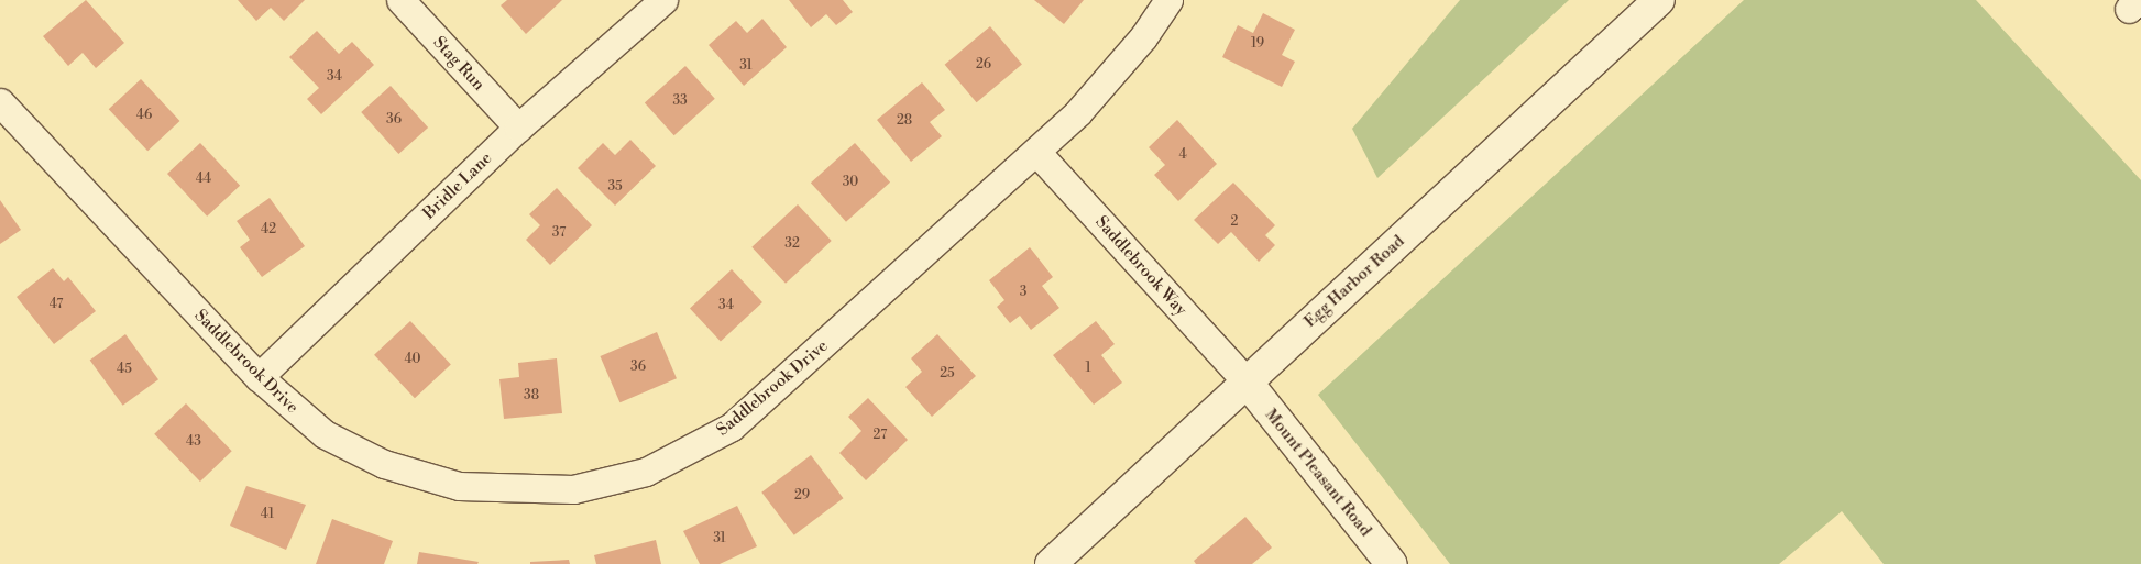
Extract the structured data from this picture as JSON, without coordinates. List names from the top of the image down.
{
  "streets": {
    "main road": ["Egg Harbor Road", "Mount Pleasant Road"],
    "street": [
      "Stag Run",
      "Bridle Lane",
      "Saddlebrook Way",
      "Saddlebrook Drive"
    ]
  },
  "crossings": [
    ["Stag Run", "Bridle Lane"],
    ["Bridle Lane", "Saddlebrook Drive"],
    ["Saddlebrook Way", "Egg Harbor Road"],
    ["Saddlebrook Way", "Saddlebrook Drive"],
    ["Saddlebrook Way", "Mount Pleasant Road"],
    ["Egg Harbor Road", "Mount Pleasant Road"]
  ],
  "house_numbers": [
    "19",
    "26",
    "31",
    "34",
    "33",
    "46",
    "36",
    "28",
    "4",
    "44",
    "30",
    "35",
    "2",
    "42",
    "37",
    "32",
    "3",
    "47",
    "34",
    "40",
    "36",
    "1",
    "45",
    "25",
    "38",
    "27",
    "43",
    "29",
    "41",
    "31"
  ]
}
